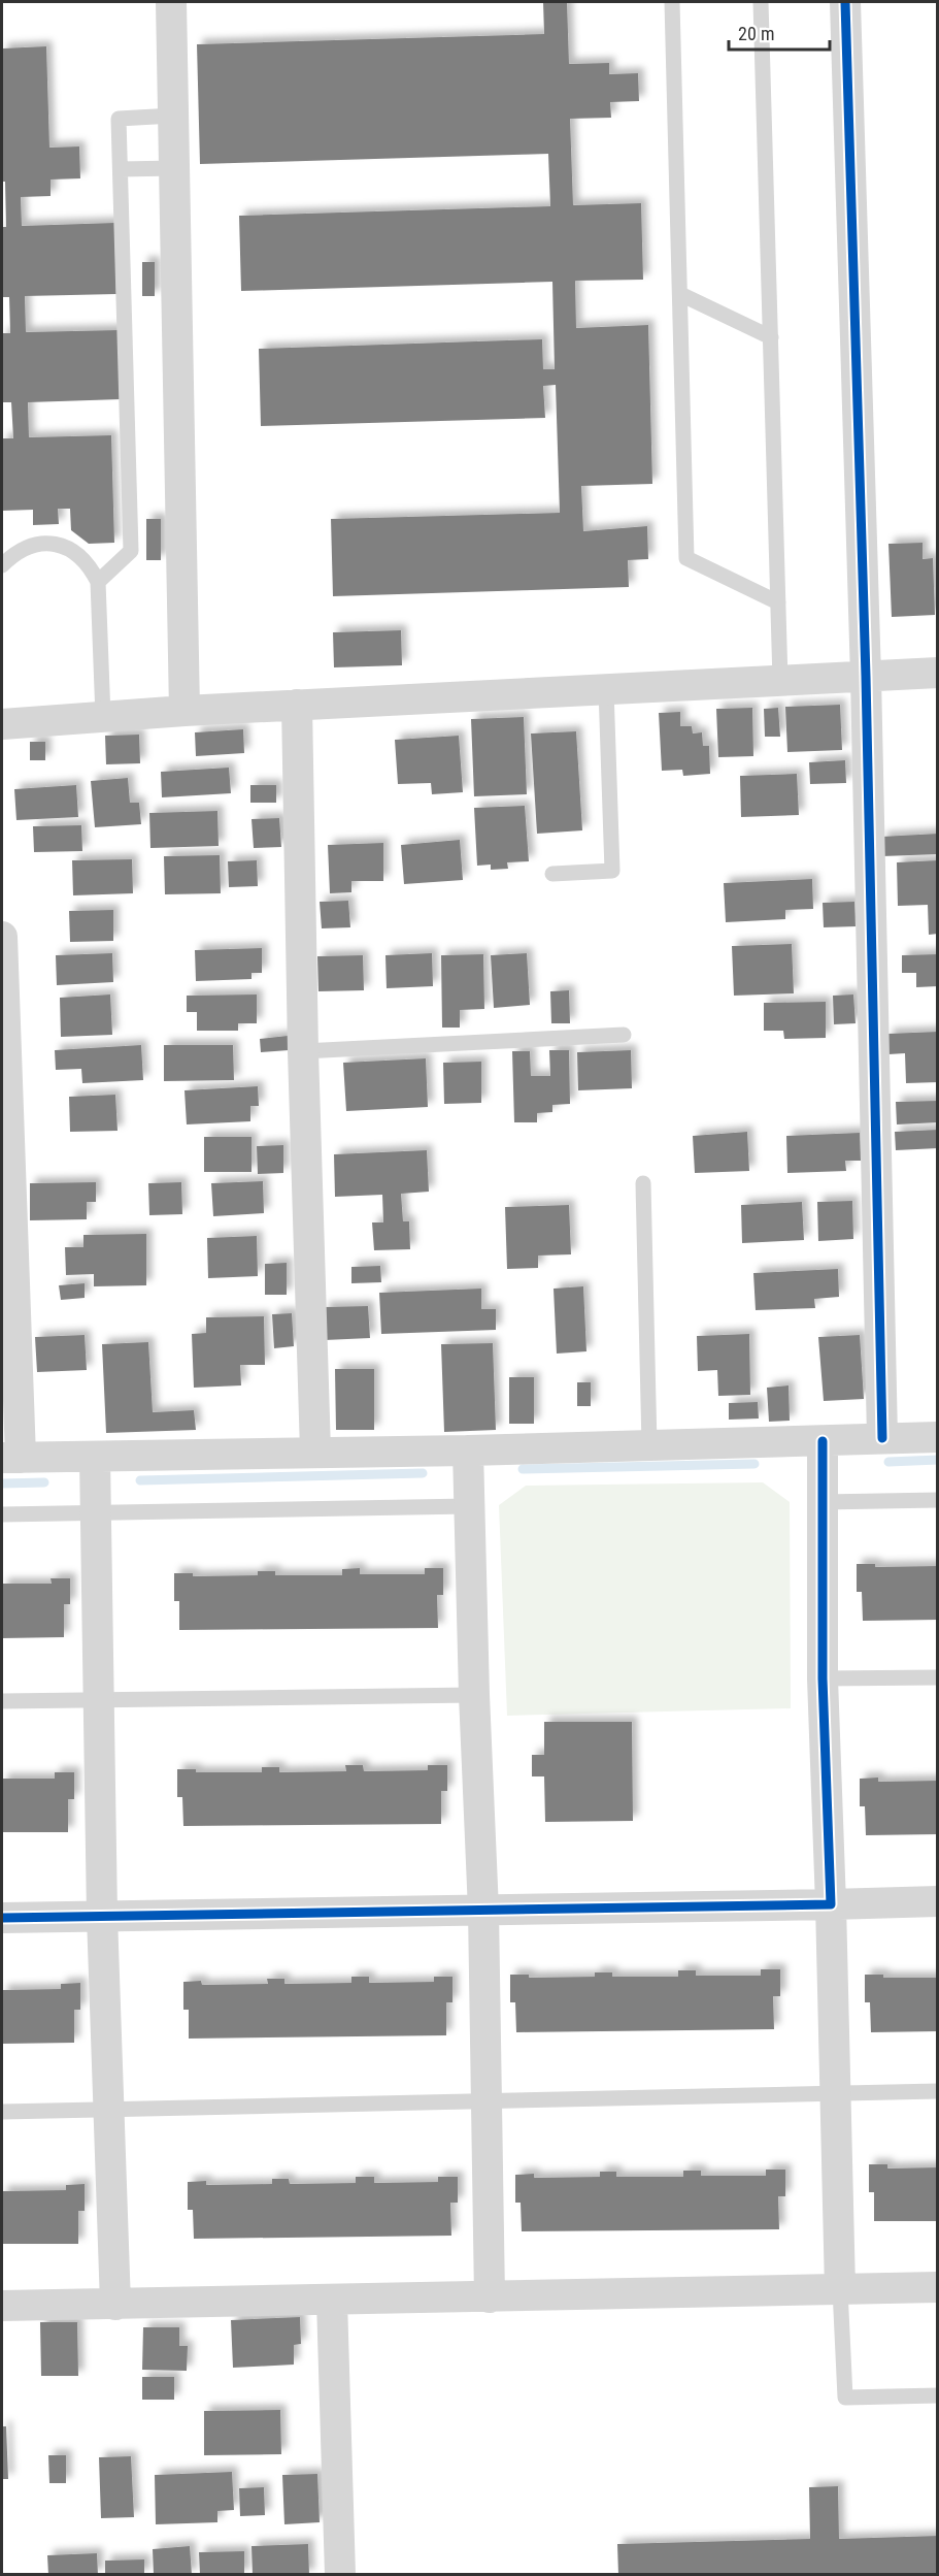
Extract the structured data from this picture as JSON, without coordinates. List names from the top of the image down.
{
  "scale_bar": "20 m"
}
